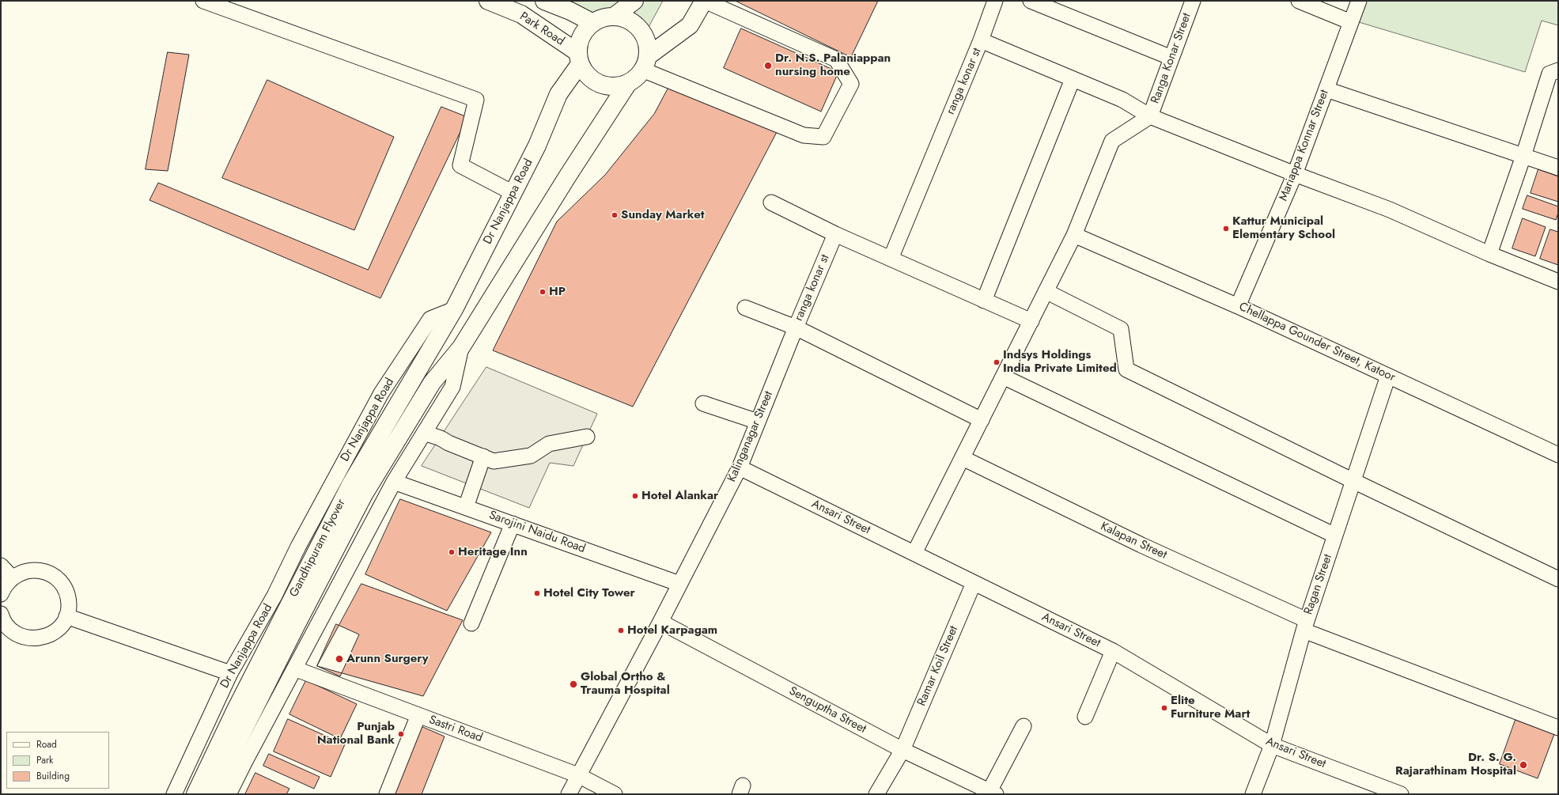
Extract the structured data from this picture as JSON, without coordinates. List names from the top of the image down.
{
  "streets": {
    "main road": ["Park Road", "Dr Nanjappa Road", "Gandhipuram Flyover"],
    "street": [
      "Ranga Konar Street",
      "ranga konar st",
      "Mariappa Konnar Street",
      "Chellappa Gounder Street, Katoor",
      "Kalinganagar Street",
      "Ansari Street",
      "Sarojini Naidu Road",
      "Kalapan Street",
      "Ragan Street",
      "Ramar Koil Street",
      "Senguptha Street",
      "Sastri Road"
    ]
  },
  "crossings": [
    ["Park Road", "Dr Nanjappa Road"],
    ["Ranga Konar Street", "ranga konar st"],
    ["ranga konar st", "Mariappa Konnar Street"],
    ["ranga konar st", "Kalinganagar Street"],
    ["Mariappa Konnar Street", "Chellappa Gounder Street, Katoor"],
    ["Dr Nanjappa Road", "Gandhipuram Flyover"],
    ["Chellappa Gounder Street, Katoor", "Ragan Street"],
    ["Kalinganagar Street", "Ansari Street"],
    ["Kalinganagar Street", "Sarojini Naidu Road"],
    ["Kalinganagar Street", "Senguptha Street"],
    ["Kalinganagar Street", "Sastri Road"],
    ["Ansari Street", "Ragan Street"],
    ["Ansari Street", "Ramar Koil Street"],
    ["Kalapan Street", "Ragan Street"],
    ["Ramar Koil Street", "Senguptha Street"]
  ],
  "places": [
    "Dr. N.S. Palaniappan nursing home",
    "Sunday Market",
    "Kattur Municipal Elementary School",
    "HP",
    "Indsys Holdings India Private Limited",
    "Hotel Alankar",
    "Heritage Inn",
    "Hotel City Tower",
    "Hotel Karpagam",
    "Arunn Surgery",
    "Global Ortho & Trauma Hospital",
    "Elite Furniture Mart",
    "Punjab National Bank",
    "Dr. S. G. Rajarathinam Hospital"
  ],
  "legend": ["Road", "Park", "Building"]
}
